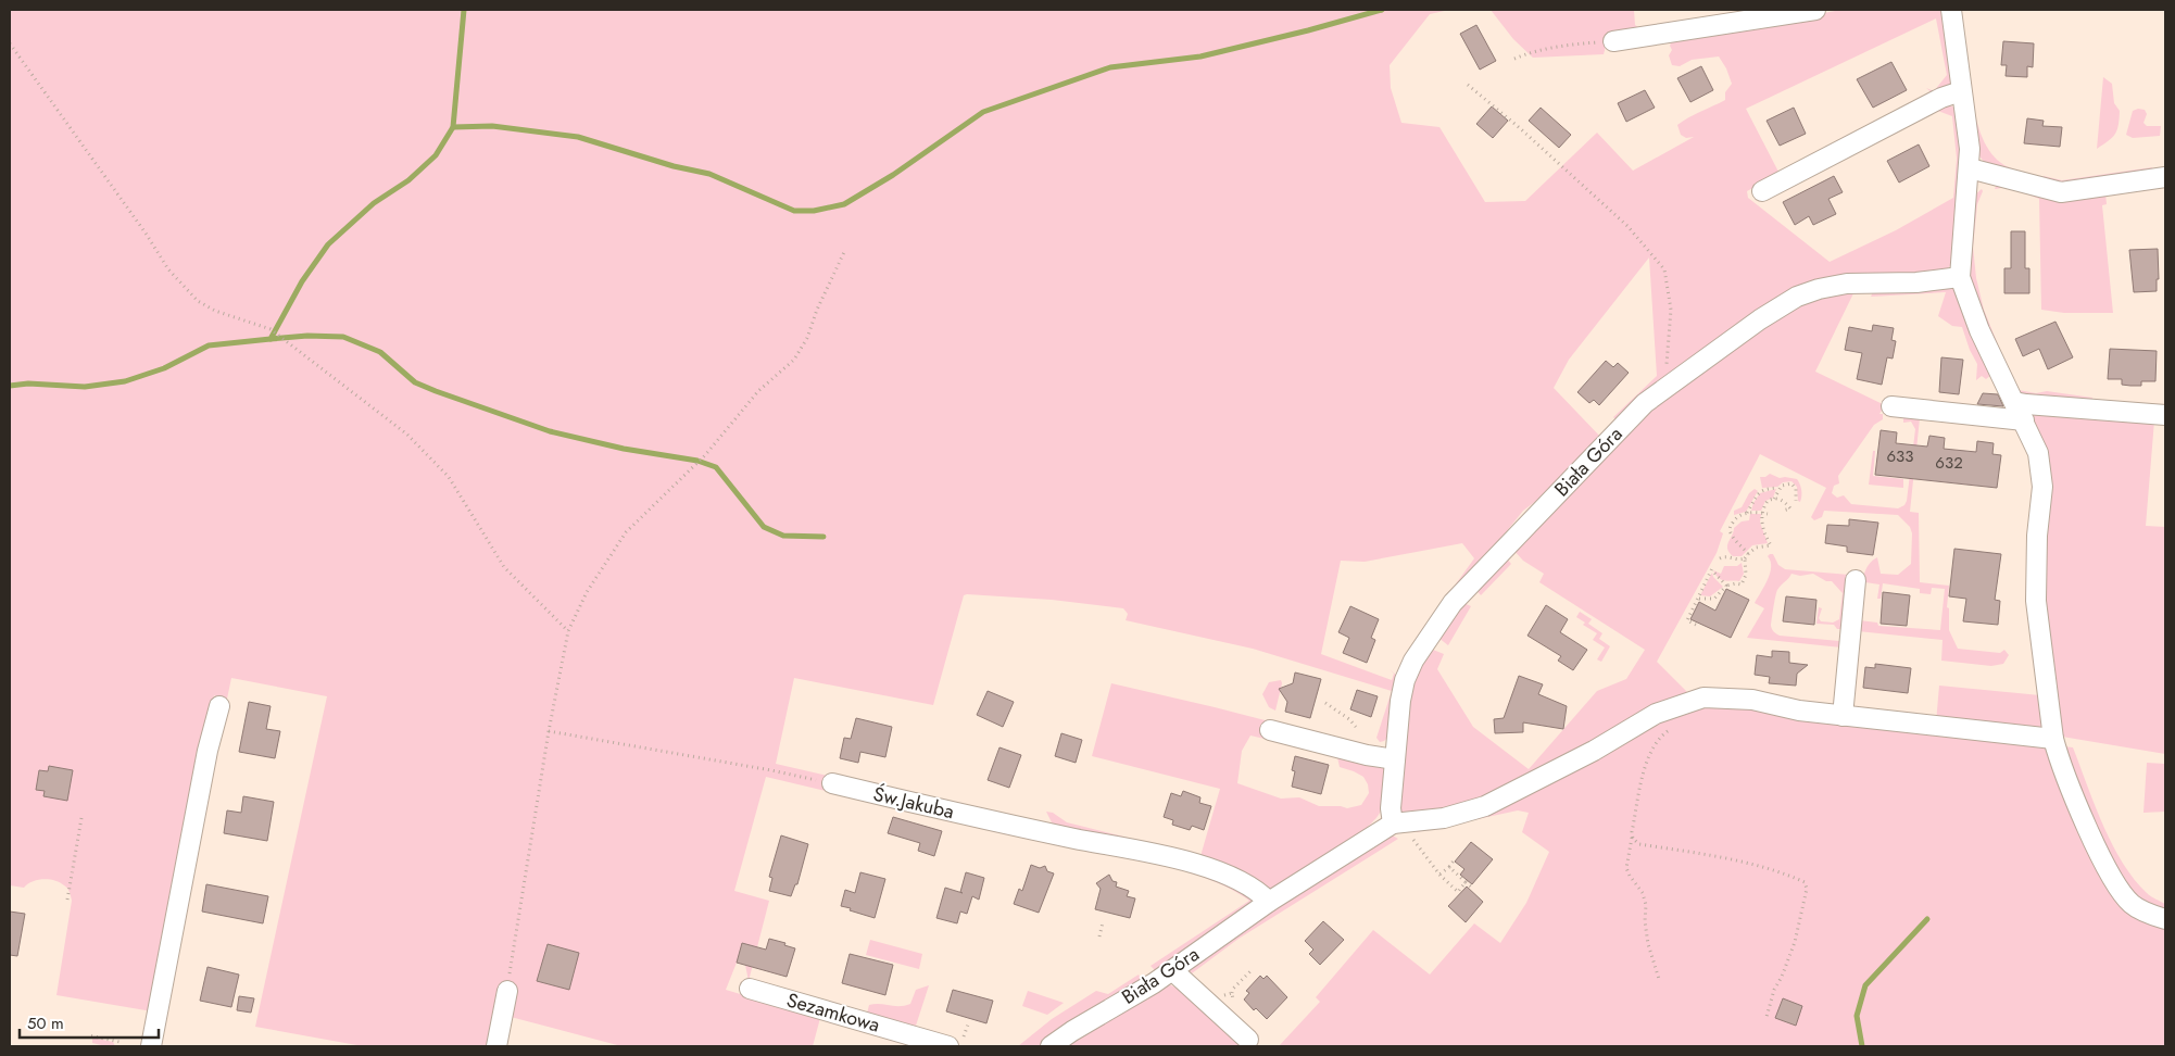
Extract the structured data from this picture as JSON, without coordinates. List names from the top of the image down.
{
  "streets": {
    "street": ["Biała Góra", "Św.Jakuba", "Sezamkowa"]
  },
  "crossings": [
    ["Biała Góra", "Św.Jakuba"]
  ],
  "house_numbers": ["633", "632"],
  "scale_bar": "50 m"
}
